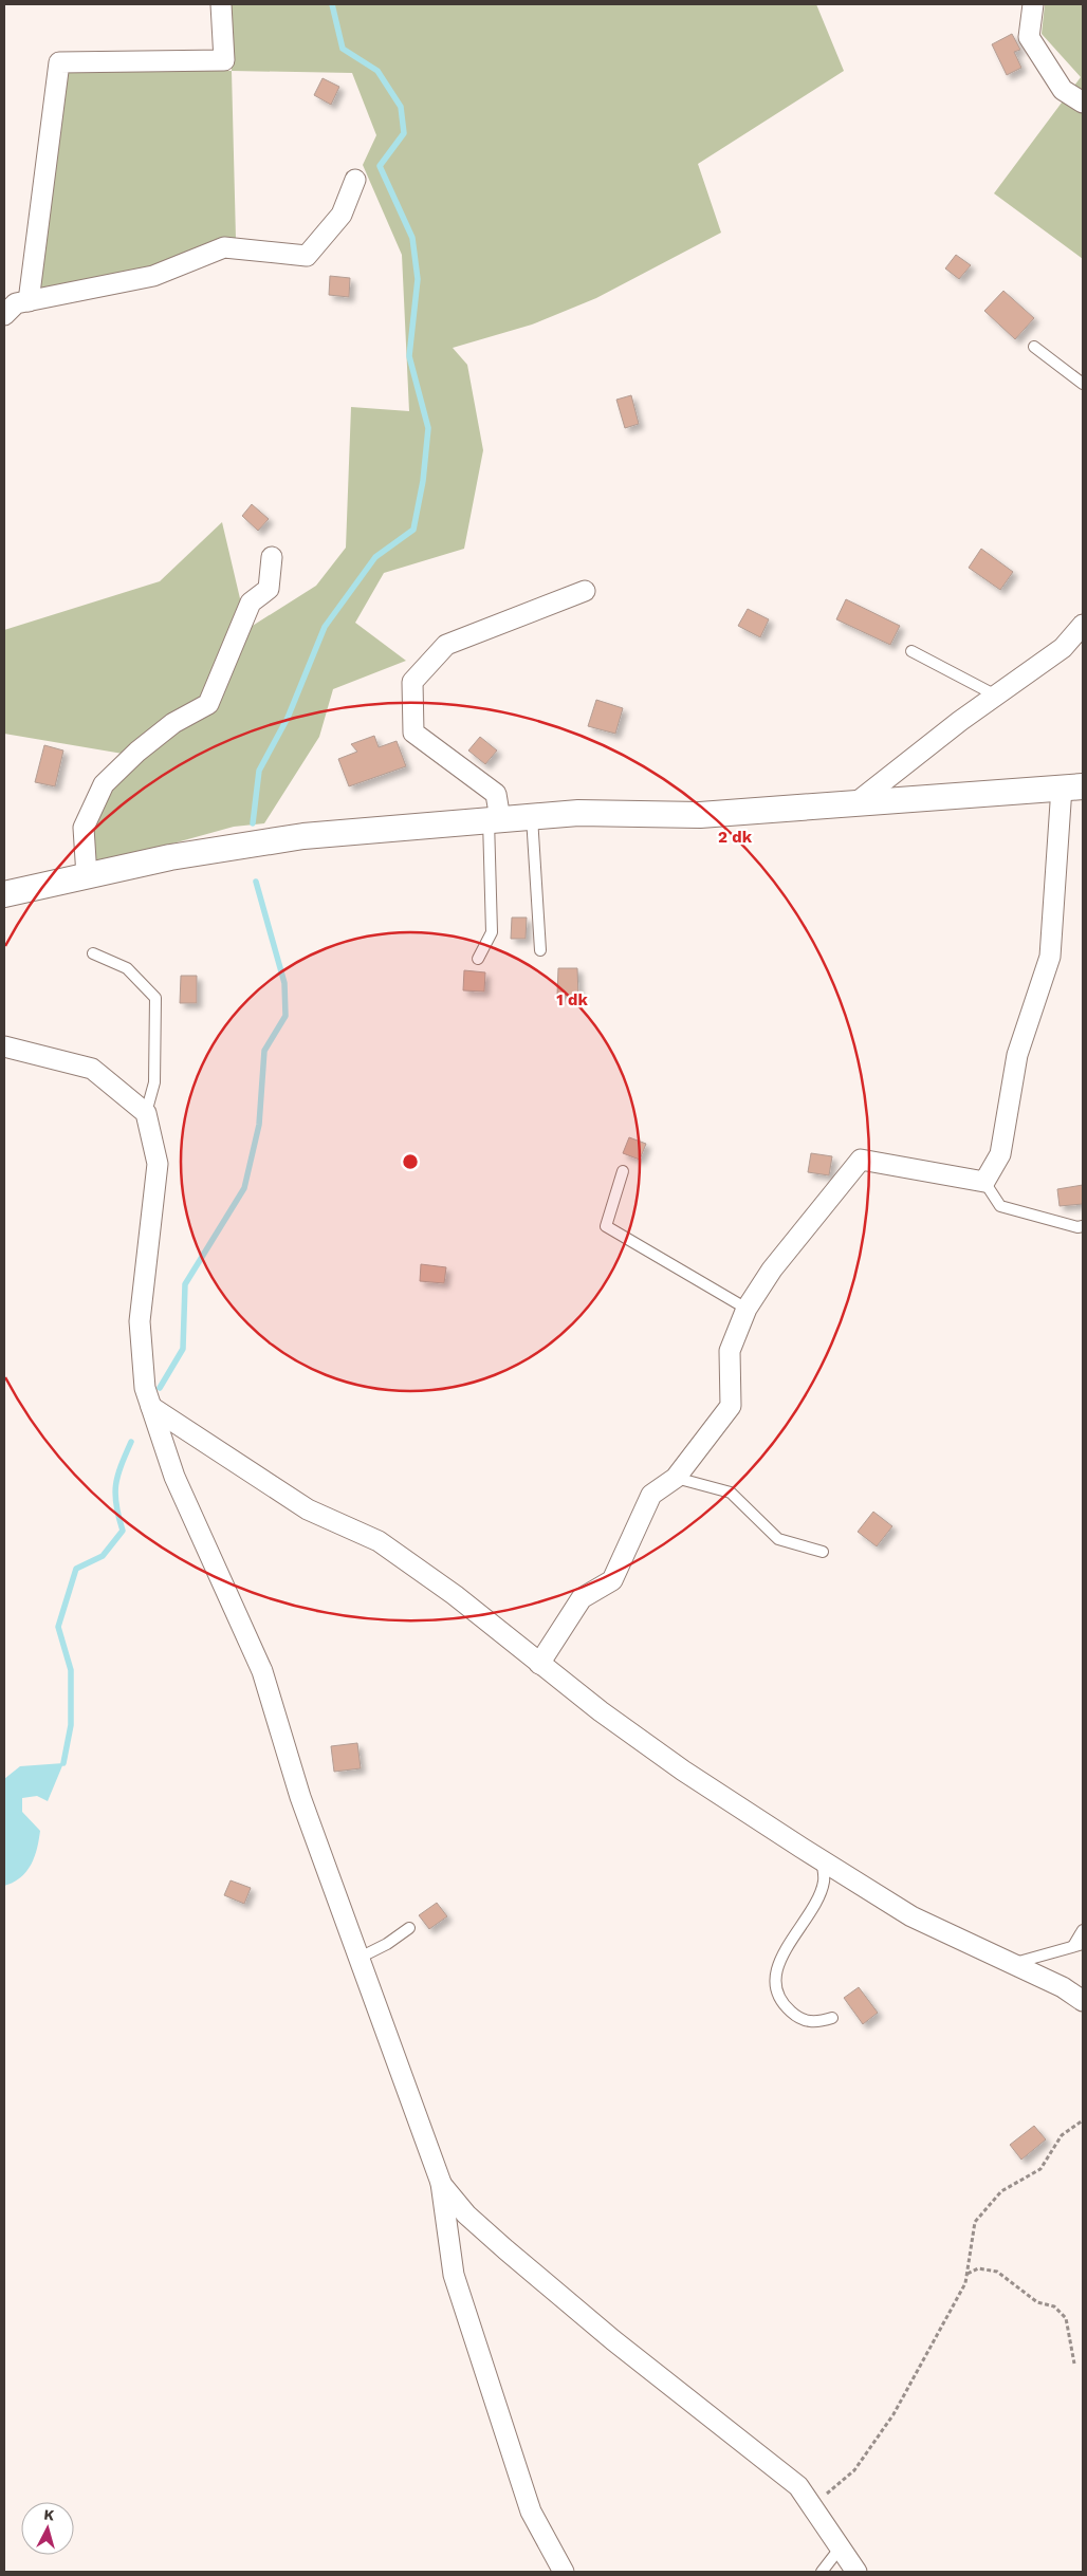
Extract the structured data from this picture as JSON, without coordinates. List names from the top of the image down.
{
  "north": "top",
  "rings": ["2 dk", "1 dk"]
}
